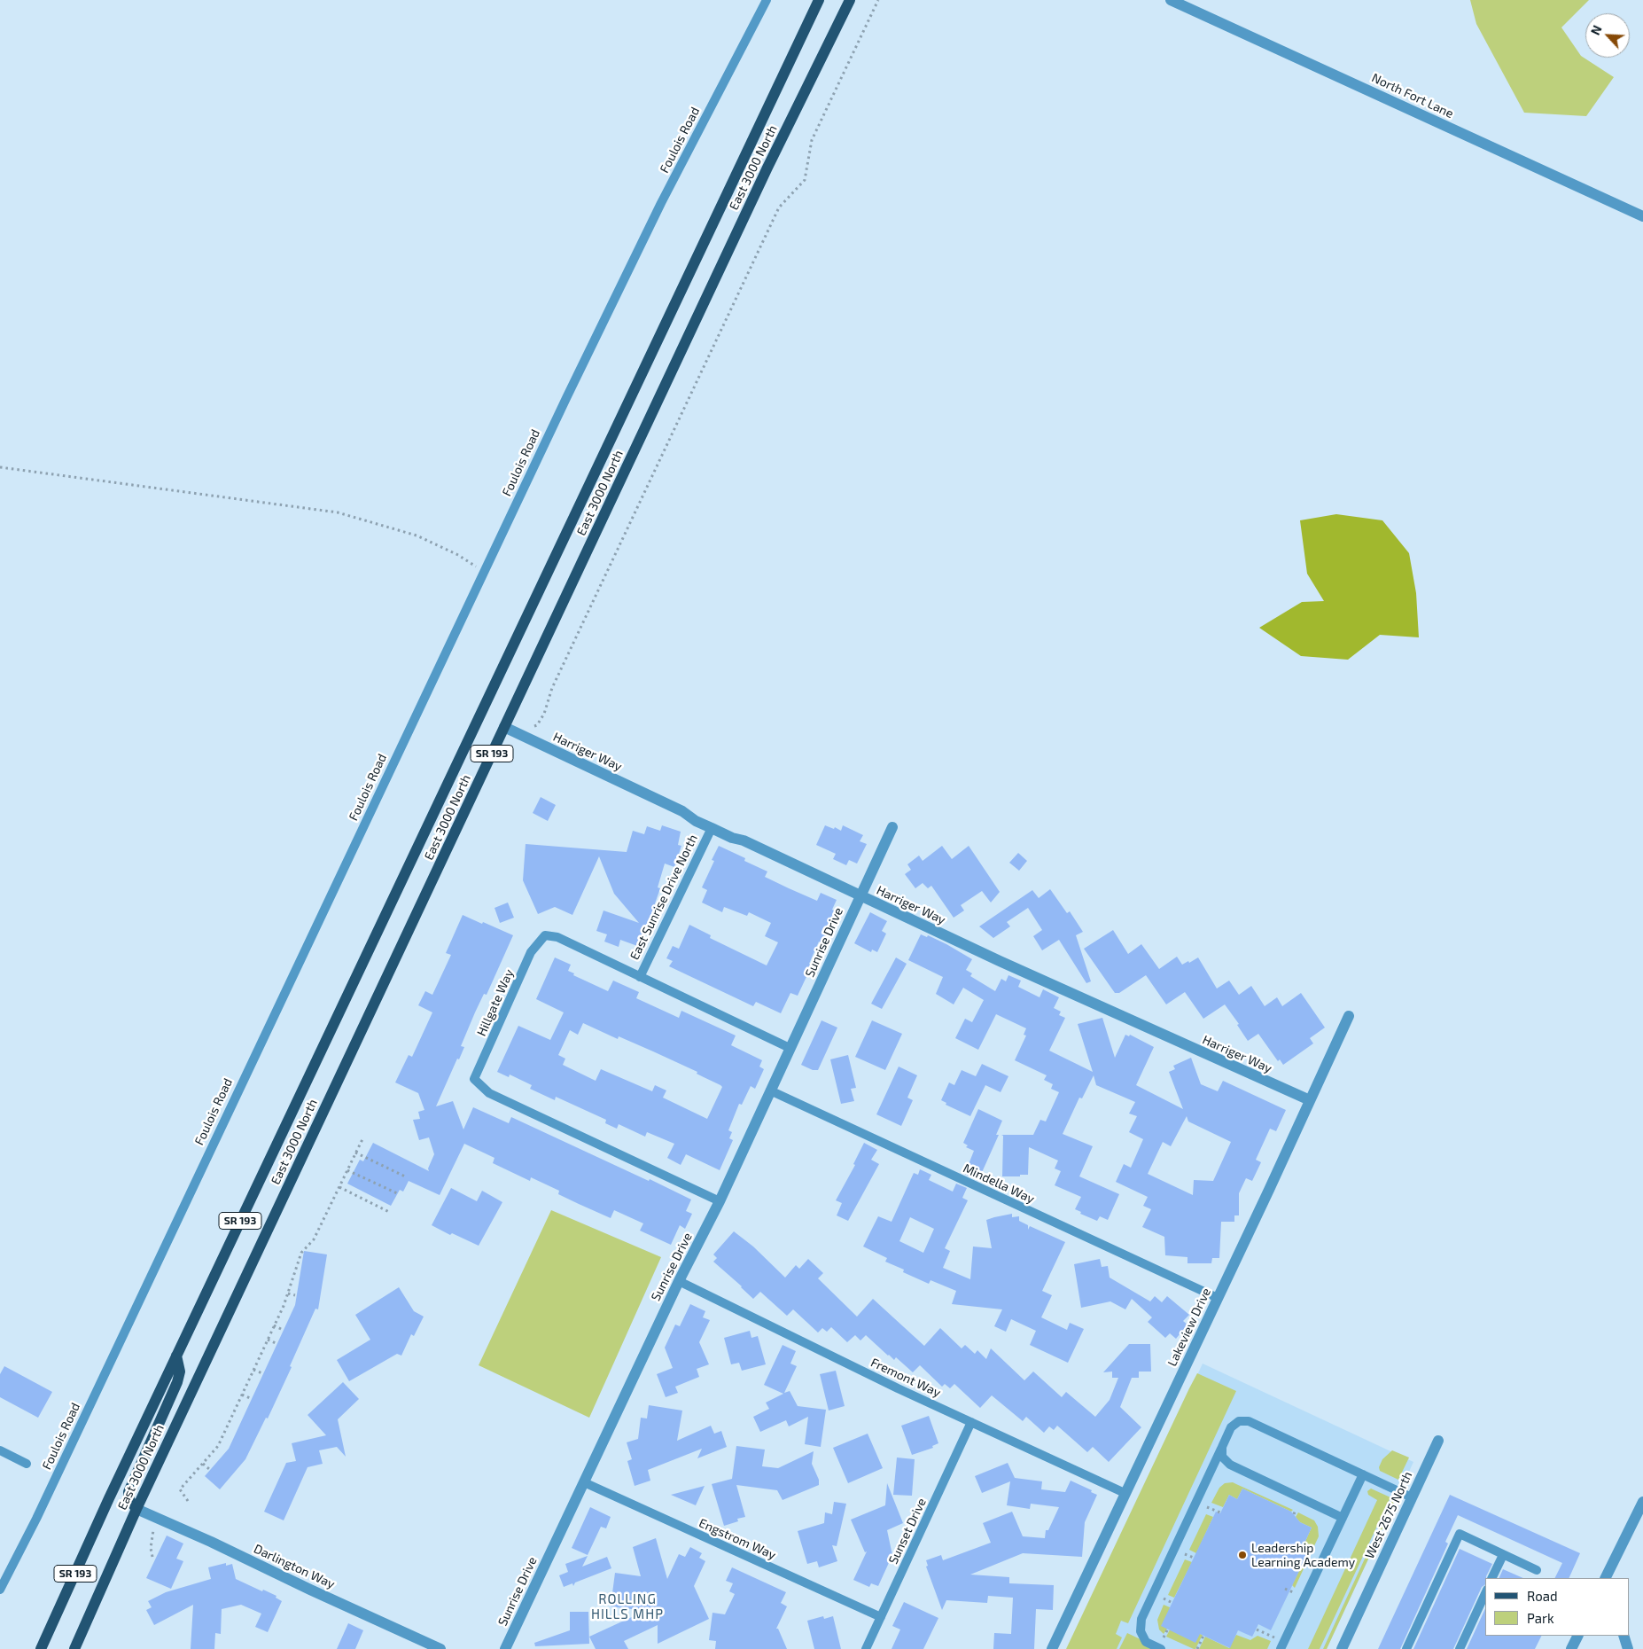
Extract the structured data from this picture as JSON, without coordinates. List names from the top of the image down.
{
  "streets": {
    "main road": ["East 3000 North", "SR 193"],
    "street": [
      "North Fort Lane",
      "Harriger Way",
      "Sunrise Drive",
      "Lakeview Drive",
      "West 2675 North",
      "Darlington Way"
    ],
    "lane": [
      "Foulois Road",
      "East Sunrise Drive North",
      "Hillgate Way",
      "Mindella Way",
      "Fremont Way",
      "Sunset Drive",
      "Engstrom Way"
    ]
  },
  "crossings": [
    ["East 3000 North", "Harriger Way"],
    ["East 3000 North", "Darlington Way"],
    ["Harriger Way", "East Sunrise Drive North"],
    ["Harriger Way", "Sunrise Drive"],
    ["Harriger Way", "Lakeview Drive"],
    ["East Sunrise Drive North", "Hillgate Way"],
    ["Sunrise Drive", "Hillgate Way"],
    ["Sunrise Drive", "Mindella Way"],
    ["Sunrise Drive", "Fremont Way"],
    ["Sunrise Drive", "Engstrom Way"],
    ["Mindella Way", "Lakeview Drive"],
    ["Lakeview Drive", "Fremont Way"],
    ["Fremont Way", "Sunset Drive"],
    ["Sunset Drive", "Engstrom Way"]
  ],
  "districts": ["ROLLING HILLS MHP"],
  "places": ["Leadership Learning Academy"],
  "legend": ["Road", "Park"],
  "north": "top left"
}
